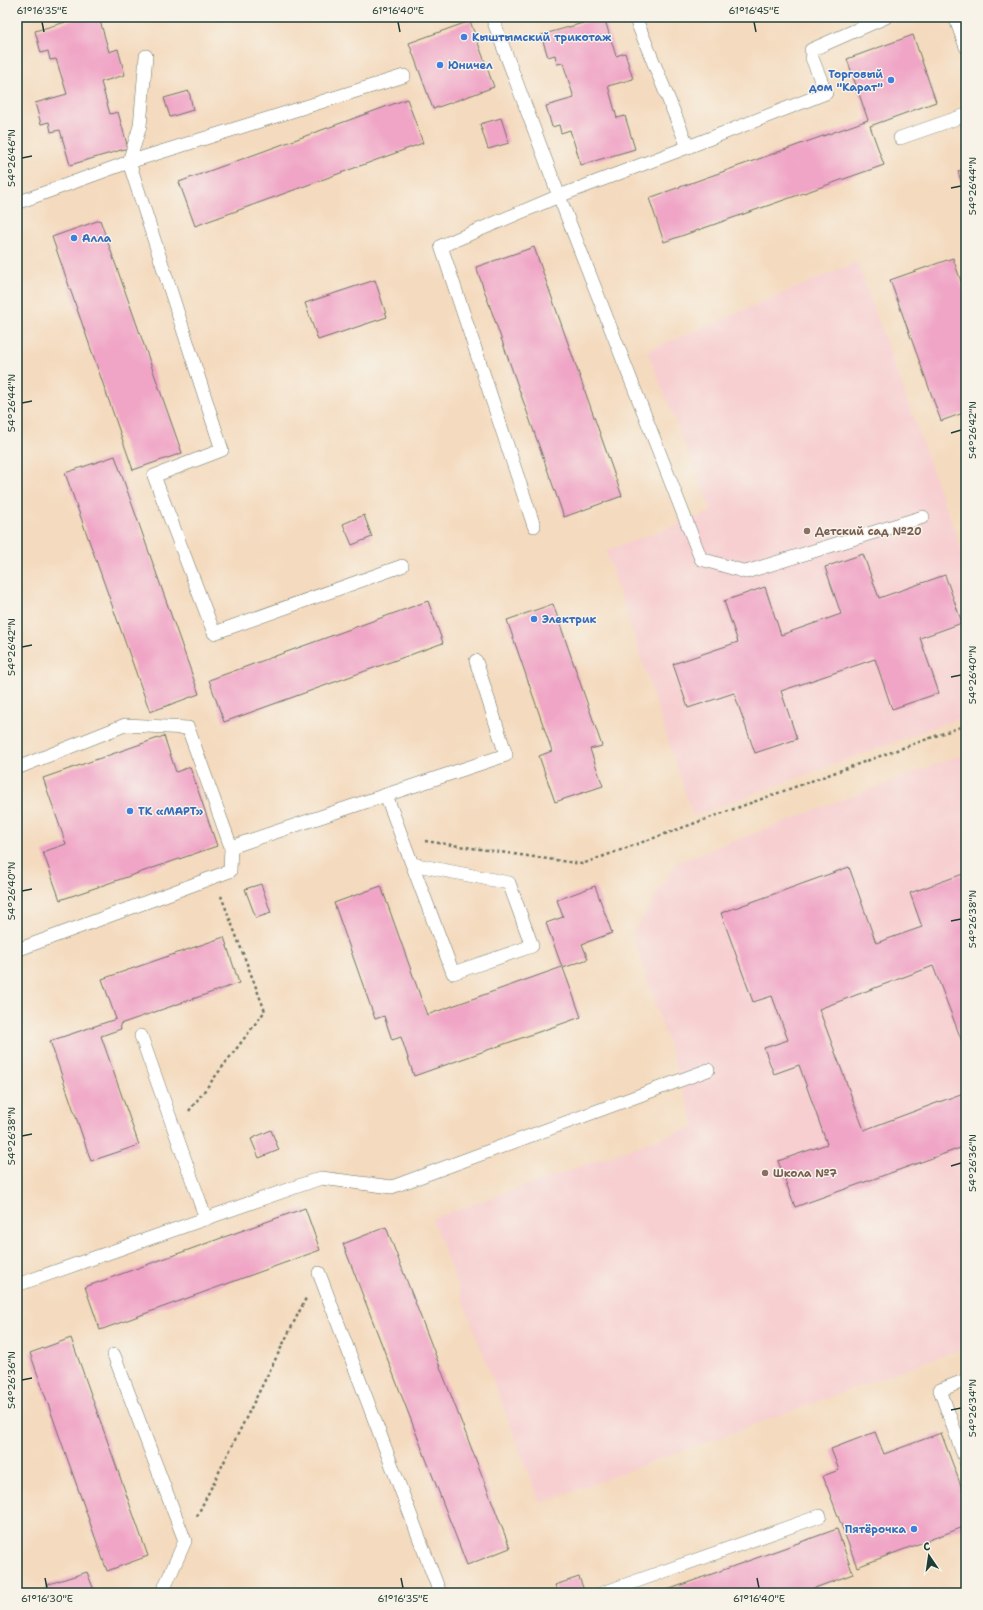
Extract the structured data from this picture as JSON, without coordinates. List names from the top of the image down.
{
  "places": [
    "Кыштымский трикотаж",
    "Юничел",
    "Торговый дом \"Карат\"",
    "Алла",
    "Детский сад №20",
    "Электрик",
    "ТК «МАРТ»",
    "Школа №7",
    "Пятёрочка"
  ],
  "north": "top",
  "coordinates": [
    "61°16'35\"E",
    "61°16'40\"E",
    "61°16'45\"E",
    "54°26'46\"N",
    "54°26'44\"N",
    "54°26'42\"N",
    "54°26'40\"N",
    "54°26'38\"N",
    "54°26'36\"N",
    "54°26'34\"N",
    "61°16'30\"E"
  ]
}
